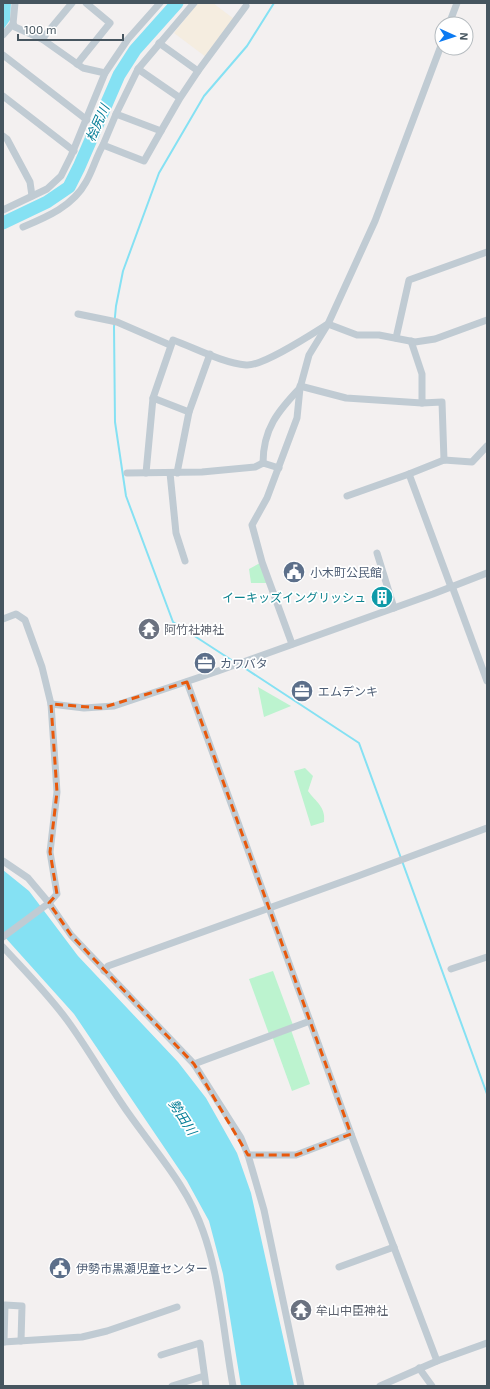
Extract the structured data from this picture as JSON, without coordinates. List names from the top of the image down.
{
  "water": ["桧尻川", "勢田川"],
  "places": {
    "public building": ["小木町公民館", "伊勢市黒瀬児童センター"],
    "building": ["イーキッズイングリッシュ"],
    "temple": ["阿竹社神社", "牟山中臣神社"],
    "office": ["カワバタ", "エムデンキ"]
  },
  "scale_bar": "100 m",
  "north": "right"
}
